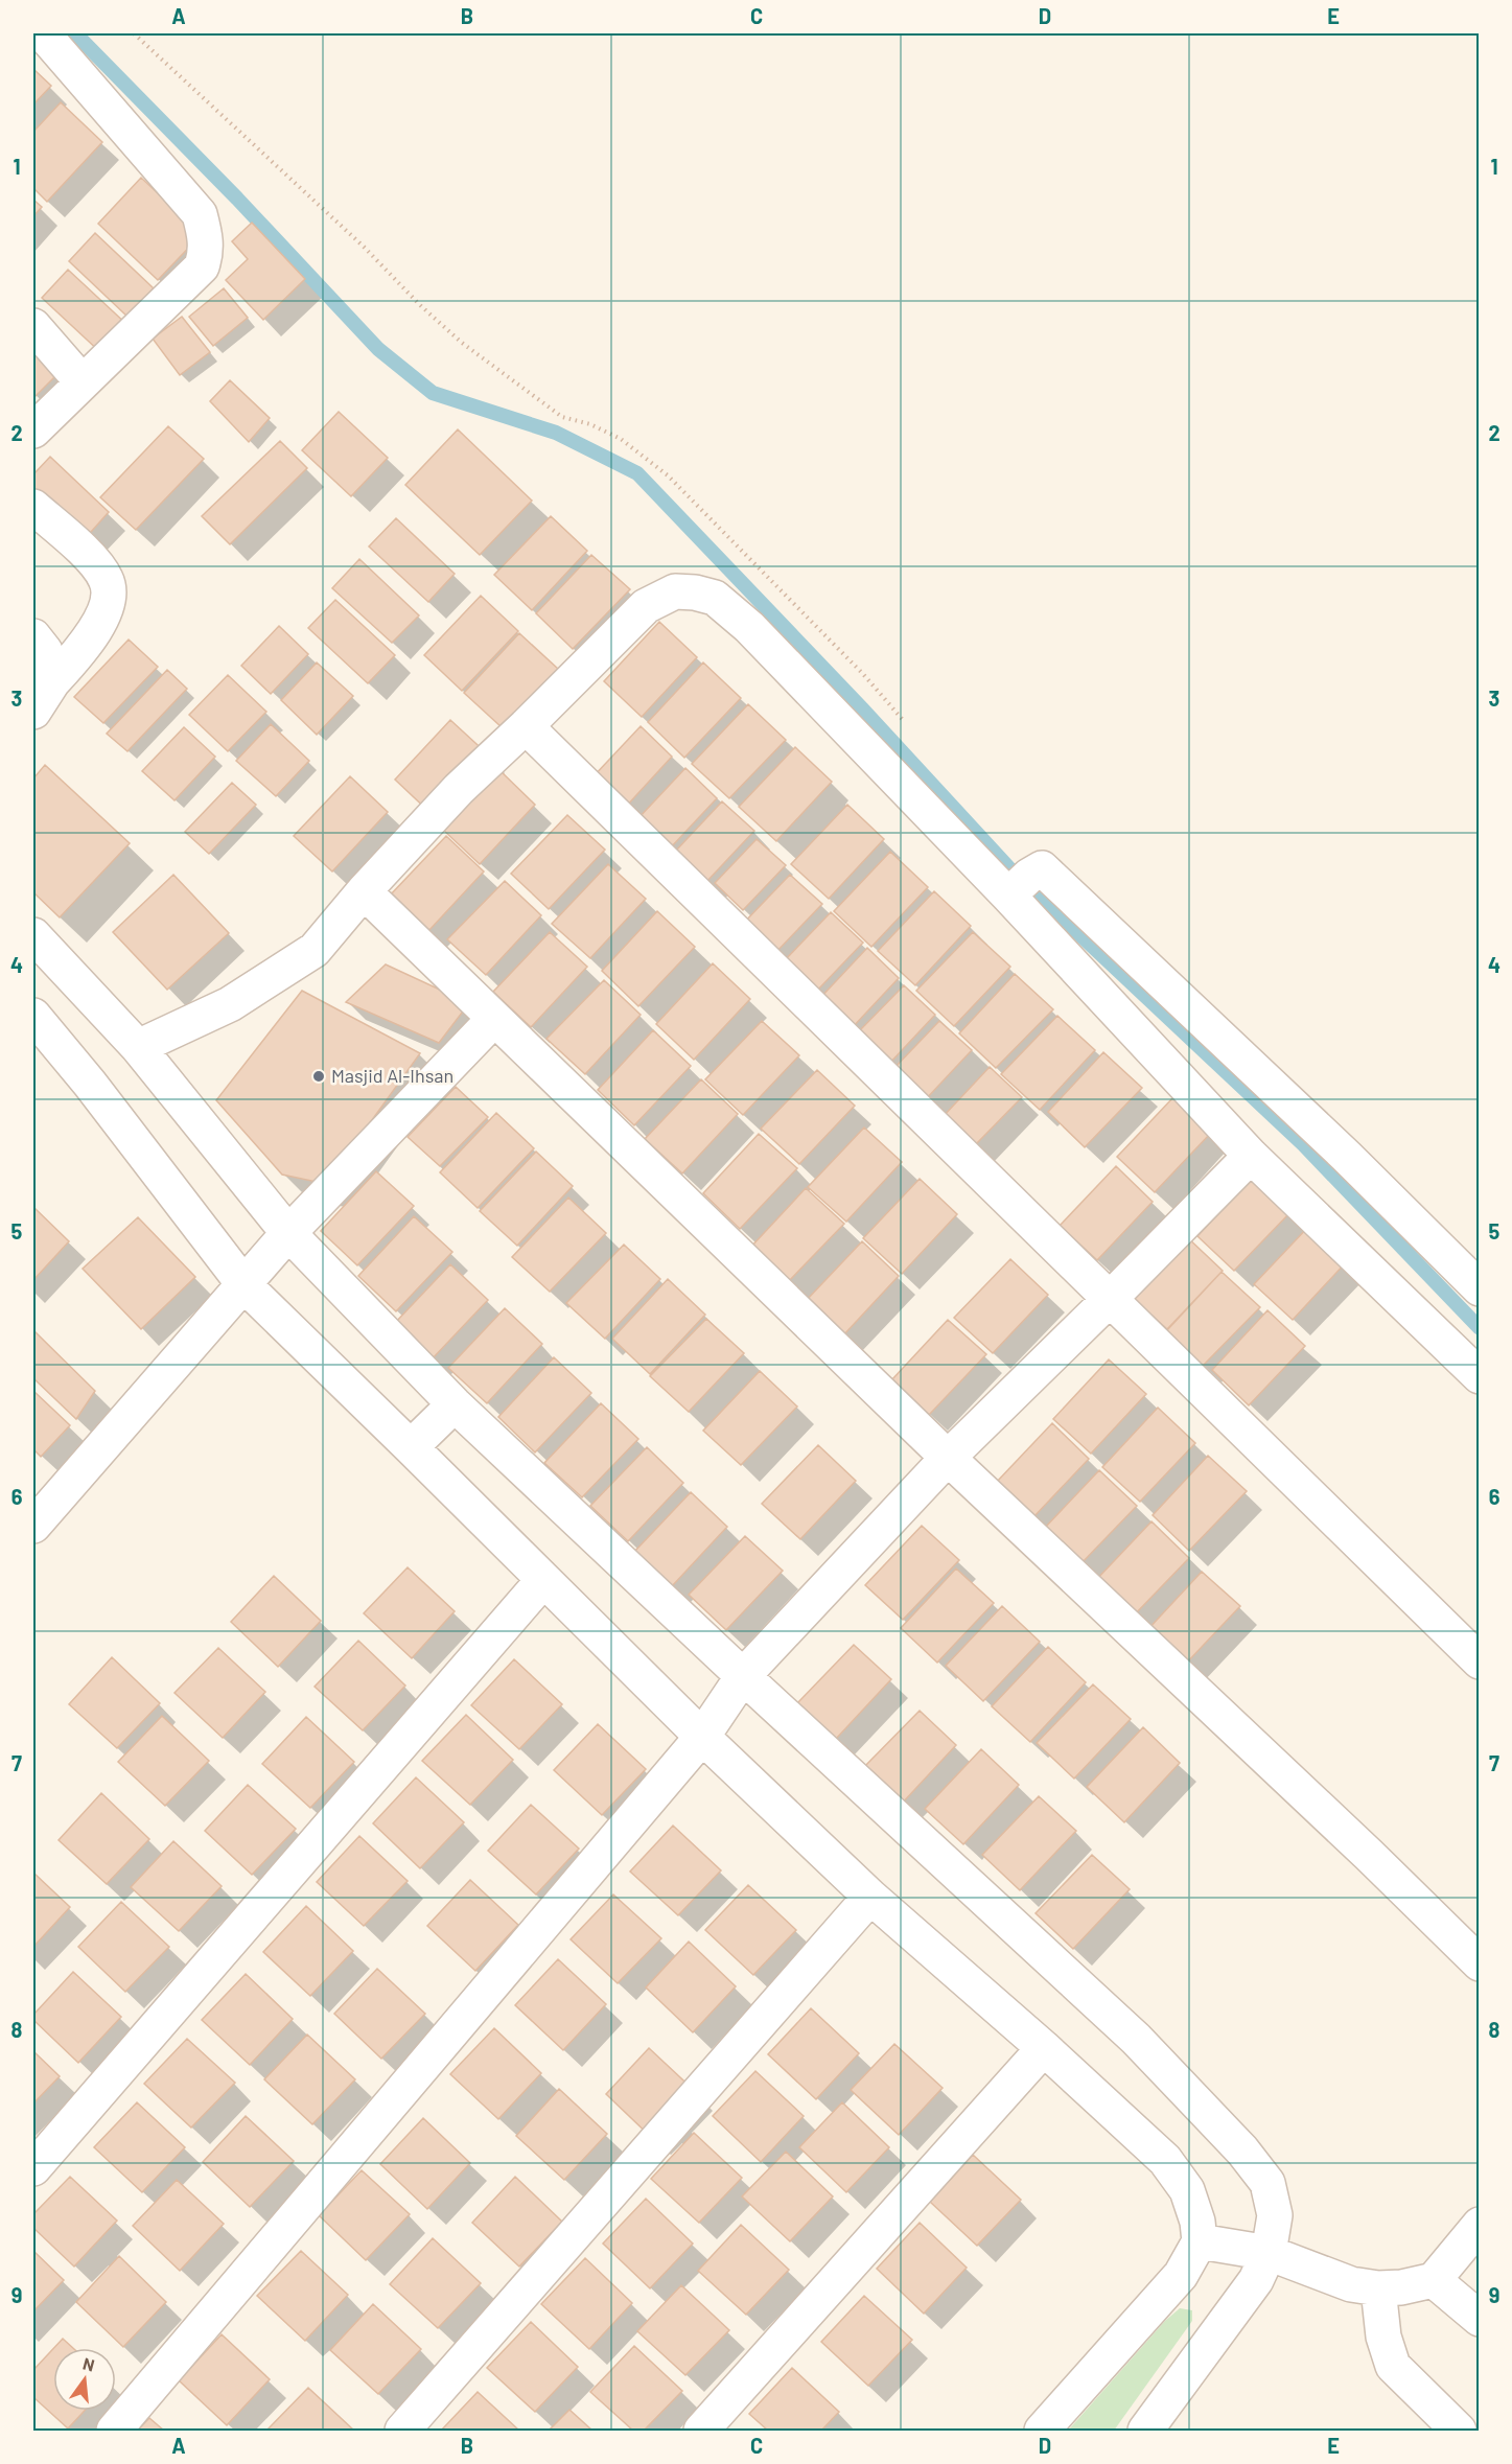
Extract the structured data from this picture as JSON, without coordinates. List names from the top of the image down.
{
  "places": ["Masjid Al-Ihsan"],
  "north": "top",
  "grid": {
    "columns": [
      "A",
      "B",
      "C",
      "D",
      "E"
    ],
    "rows": [
      "1",
      "2",
      "3",
      "4",
      "5",
      "6",
      "7",
      "8",
      "9"
    ]
  }
}
